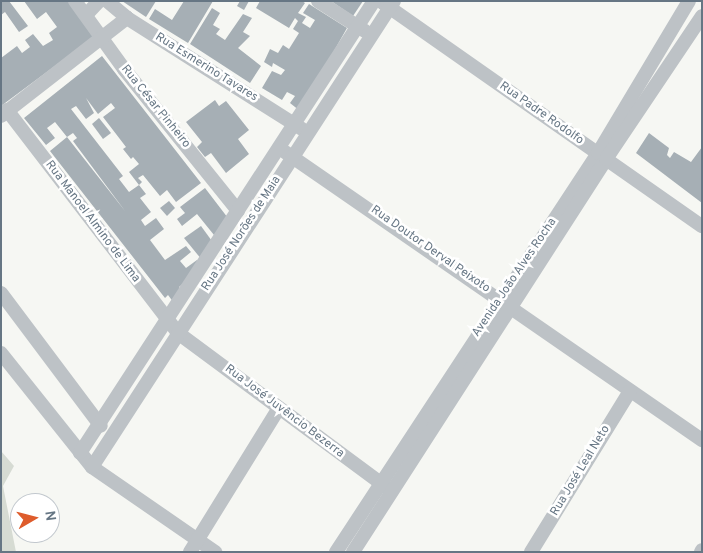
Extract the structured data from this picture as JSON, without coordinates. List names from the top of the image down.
{
  "streets": {
    "street": [
      "Rua Esmerino Tavares",
      "Rua César Pinheiro",
      "Rua Padre Rodolfo",
      "Rua Manoel Almino de Lima",
      "Rua José Norões de Maia",
      "Rua Doutor Derval Peixoto",
      "Avenida João Alves Rocha",
      "Rua José Juvêncio Bezerra",
      "Rua José Leal Neto"
    ]
  },
  "crossings": [
    ["Rua Esmerino Tavares", "Rua José Norões de Maia"],
    ["Rua César Pinheiro", "Rua José Norões de Maia"],
    ["Rua Padre Rodolfo", "Rua José Norões de Maia"],
    ["Rua Padre Rodolfo", "Avenida João Alves Rocha"],
    ["Rua Manoel Almino de Lima", "Rua José Norões de Maia"],
    ["Rua Manoel Almino de Lima", "Rua José Juvêncio Bezerra"],
    ["Rua José Norões de Maia", "Rua Doutor Derval Peixoto"],
    ["Rua José Norões de Maia", "Rua José Juvêncio Bezerra"],
    ["Rua Doutor Derval Peixoto", "Avenida João Alves Rocha"],
    ["Rua Doutor Derval Peixoto", "Rua José Leal Neto"],
    ["Avenida João Alves Rocha", "Rua José Juvêncio Bezerra"]
  ],
  "north": "right"
}
